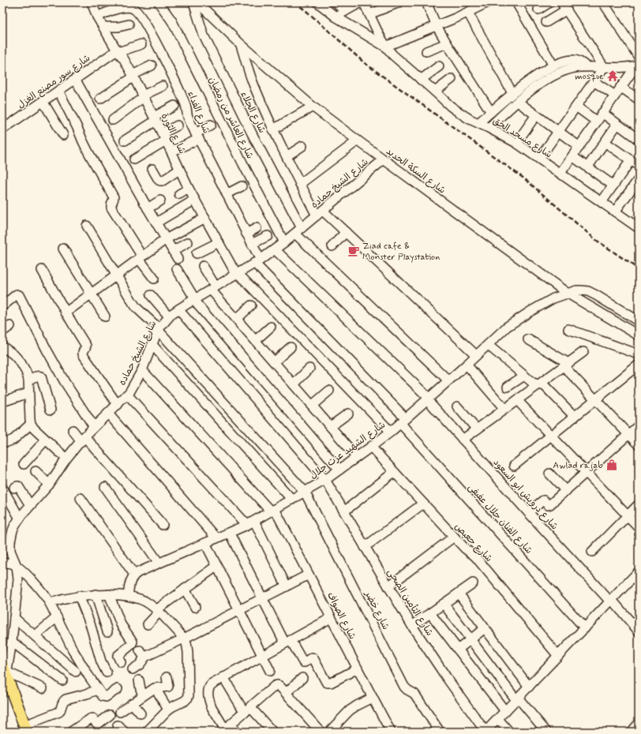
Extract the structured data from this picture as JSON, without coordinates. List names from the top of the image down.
{
  "streets": {
    "street": [
      "شارع سور مصنع الغزل",
      "شارع الفداء",
      "شارع الجلاء",
      "شارع العاشر من رمضان",
      "شارع الثورة",
      "شارع مسجد الحق",
      "شارع السكة الحديد",
      "شارع الشيخ حماده",
      "شارع الشهيد عزت جلال",
      "شارع درويش ابو السعود",
      "شارع الفنان جلال عفيفى",
      "شارع جعيص",
      "شارع التأمين الصحى",
      "شارع خضر",
      "شارع الصواف"
    ]
  },
  "crossings": [
    ["شارع سور مصنع الغزل", "شارع الثورة"],
    ["شارع الفداء", "شارع الثورة"],
    ["شارع الفداء", "شارع الشيخ حماده"],
    ["شارع الفداء", "شارع الفنان جلال عفيفى"],
    ["شارع الجلاء", "شارع الشيخ حماده"],
    ["شارع الجلاء", "شارع الشهيد عزت جلال"],
    ["شارع العاشر من رمضان", "شارع الشيخ حماده"],
    ["شارع الثورة", "شارع الشيخ حماده"],
    ["شارع الثورة", "شارع الشهيد عزت جلال"],
    ["شارع السكة الحديد", "شارع الشيخ حماده"],
    ["شارع السكة الحديد", "شارع الشهيد عزت جلال"],
    ["شارع الشيخ حماده", "شارع درويش ابو السعود"],
    ["شارع الشيخ حماده", "شارع الفنان جلال عفيفى"],
    ["شارع الشيخ حماده", "شارع التأمين الصحى"],
    ["شارع الشيخ حماده", "شارع خضر"],
    ["شارع الشيخ حماده", "شارع الصواف"],
    ["شارع الشهيد عزت جلال", "شارع درويش ابو السعود"],
    ["شارع الشهيد عزت جلال", "شارع الفنان جلال عفيفى"],
    ["شارع الشهيد عزت جلال", "شارع جعيص"],
    ["شارع الشهيد عزت جلال", "شارع التأمين الصحى"],
    ["شارع الشهيد عزت جلال", "شارع خضر"],
    ["شارع الشهيد عزت جلال", "شارع الصواف"]
  ],
  "places": {
    "temple": ["mosque"],
    "cafe": ["Ziad cafe & Monster Playstation"],
    "shop": ["Awlad rajab"]
  }
}
